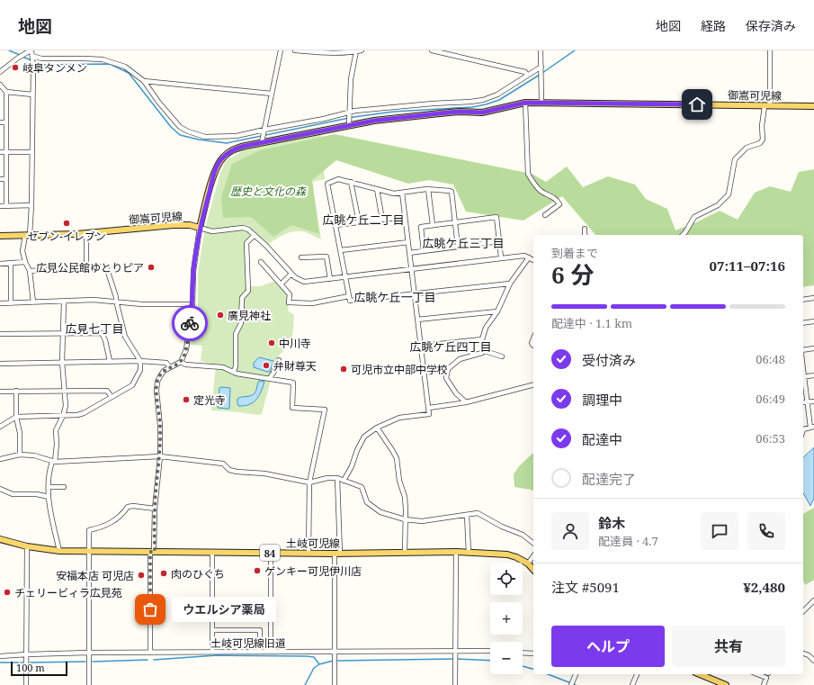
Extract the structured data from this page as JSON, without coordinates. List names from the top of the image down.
{
  "streets": {
    "main road": ["御嵩可児線", "土岐可児線", "84"],
    "street": ["土岐可児線旧道"]
  },
  "districts": [
    "広眺ケ丘二丁目",
    "広眺ケ丘三丁目",
    "広眺ケ丘一丁目",
    "広見七丁目",
    "広眺ケ丘四丁目"
  ],
  "parks": ["歴史と文化の森"],
  "places": [
    "岐阜タンメン",
    "セブン-イレブン",
    "広見公民館ゆとりピア",
    "廣見神社",
    "中川寺",
    "弁財尊天",
    "可児市立中部中学校",
    "定光寺",
    "ゲンキー可児伊川店",
    "肉のひぐち",
    "安福本店 可児店",
    "チェリービィラ広見苑",
    "ウエルシア薬局"
  ],
  "scale_bar": "100 m",
  "page": {
    "header": "地図",
    "nav": ["地図", "経路", "保存済み"],
    "heading": ["6 分", "到着まで", "07:11–07:16"],
    "panel": [
      "鈴木",
      "配達員 · 4.7",
      "注文 #5091",
      "¥2,480"
    ],
    "bar": "配達中 · 1.1 km",
    "list": [
      ["受付済み", "06:48"],
      ["調理中", "06:49"],
      ["配達中", "06:53"],
      "配達完了"
    ],
    "map_buttons": ["+", "−"],
    "bubble": "ウエルシア薬局",
    "buttons": ["ヘルプ", "共有"],
    "scale": "100 m"
  }
}
